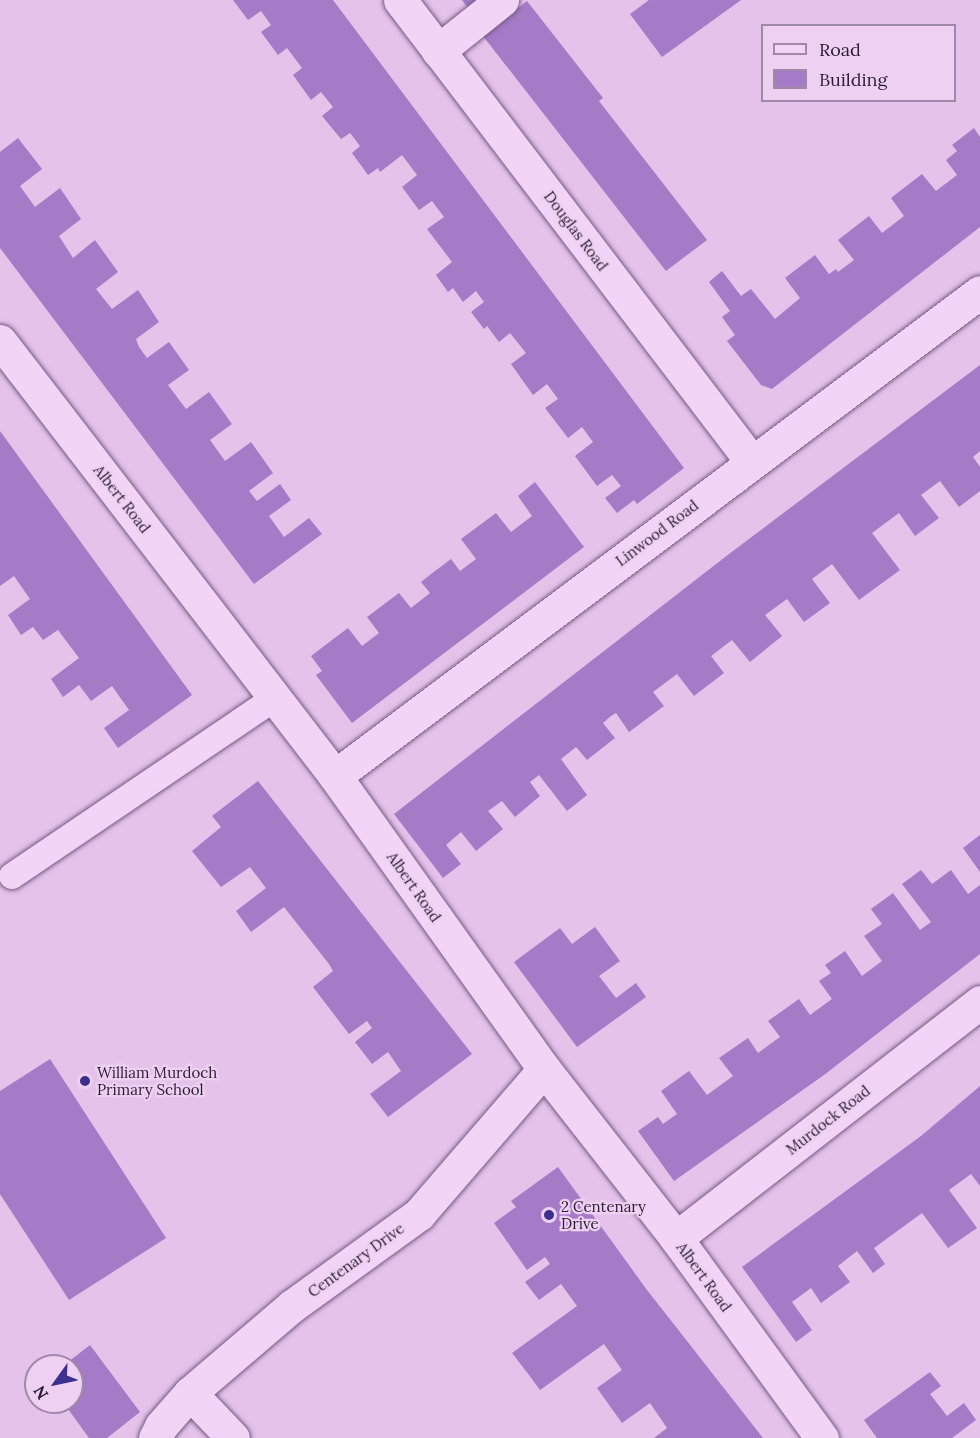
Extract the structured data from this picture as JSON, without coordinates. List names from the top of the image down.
{
  "streets": {
    "street": [
      "Douglas Road",
      "Albert Road",
      "Linwood Road",
      "Murdock Road",
      "Centenary Drive"
    ]
  },
  "crossings": [
    ["Douglas Road", "Linwood Road"],
    ["Albert Road", "Linwood Road"],
    ["Albert Road", "Murdock Road"],
    ["Albert Road", "Centenary Drive"]
  ],
  "places": ["William Murdoch Primary School", "2 Centenary Drive"],
  "legend": ["Road", "Building"],
  "north": "bottom left"
}
